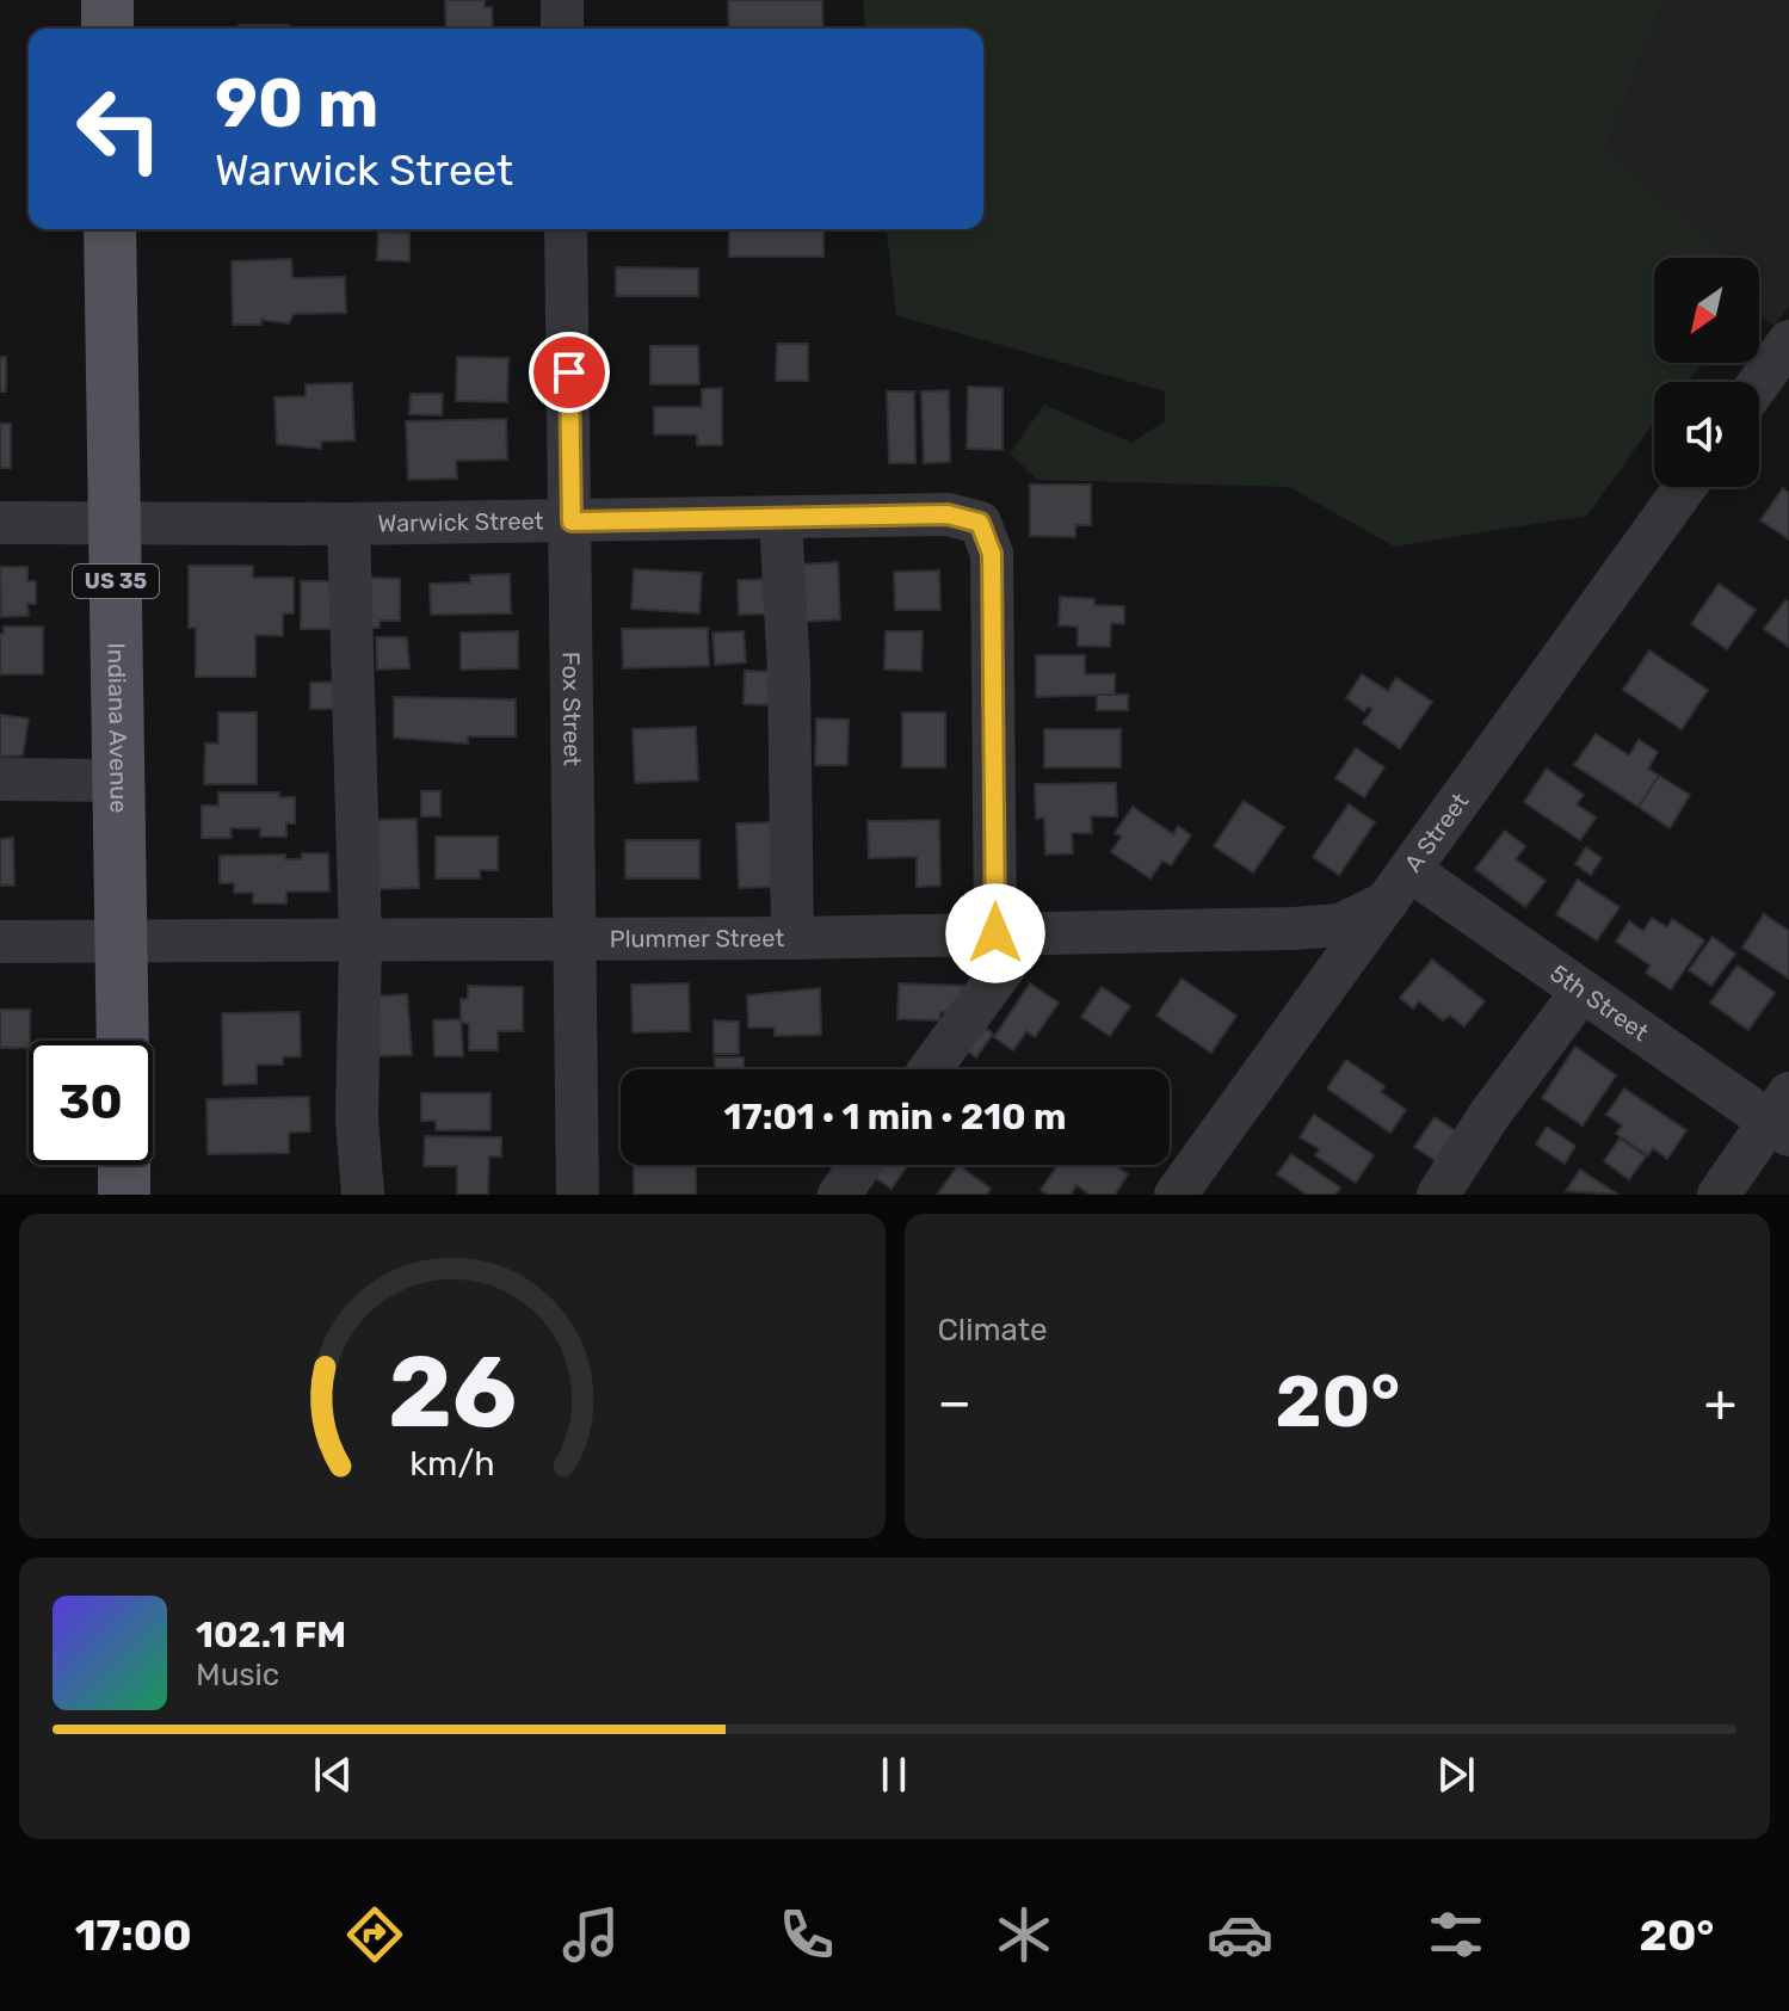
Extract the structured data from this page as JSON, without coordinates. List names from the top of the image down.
{
  "streets": {
    "main road": ["US 35", "Indiana Avenue"],
    "street": [
      "Warwick Street",
      "Fox Street",
      "A Street",
      "Plummer Street",
      "5th Street"
    ]
  },
  "crossings": [
    ["Warwick Street", "Fox Street"],
    ["Warwick Street", "Indiana Avenue"],
    ["Warwick Street", "Plummer Street"],
    ["Fox Street", "Plummer Street"],
    ["Indiana Avenue", "Plummer Street"],
    ["A Street", "Plummer Street"],
    ["A Street", "5th Street"],
    ["Plummer Street", "5th Street"]
  ],
  "north": "bottom left",
  "page": {
    "turn": ["90 m", "Warwick Street"],
    "limit": "30",
    "trip": "17:01 · 1 min · 210 m",
    "tile": "Climate",
    "heat": ["−", "20°", "+"],
    "song": ["102.1 FM", "Music"],
    "tabs": ["17:00", "20°"],
    "gauge": ["26", "km/h"]
  }
}
